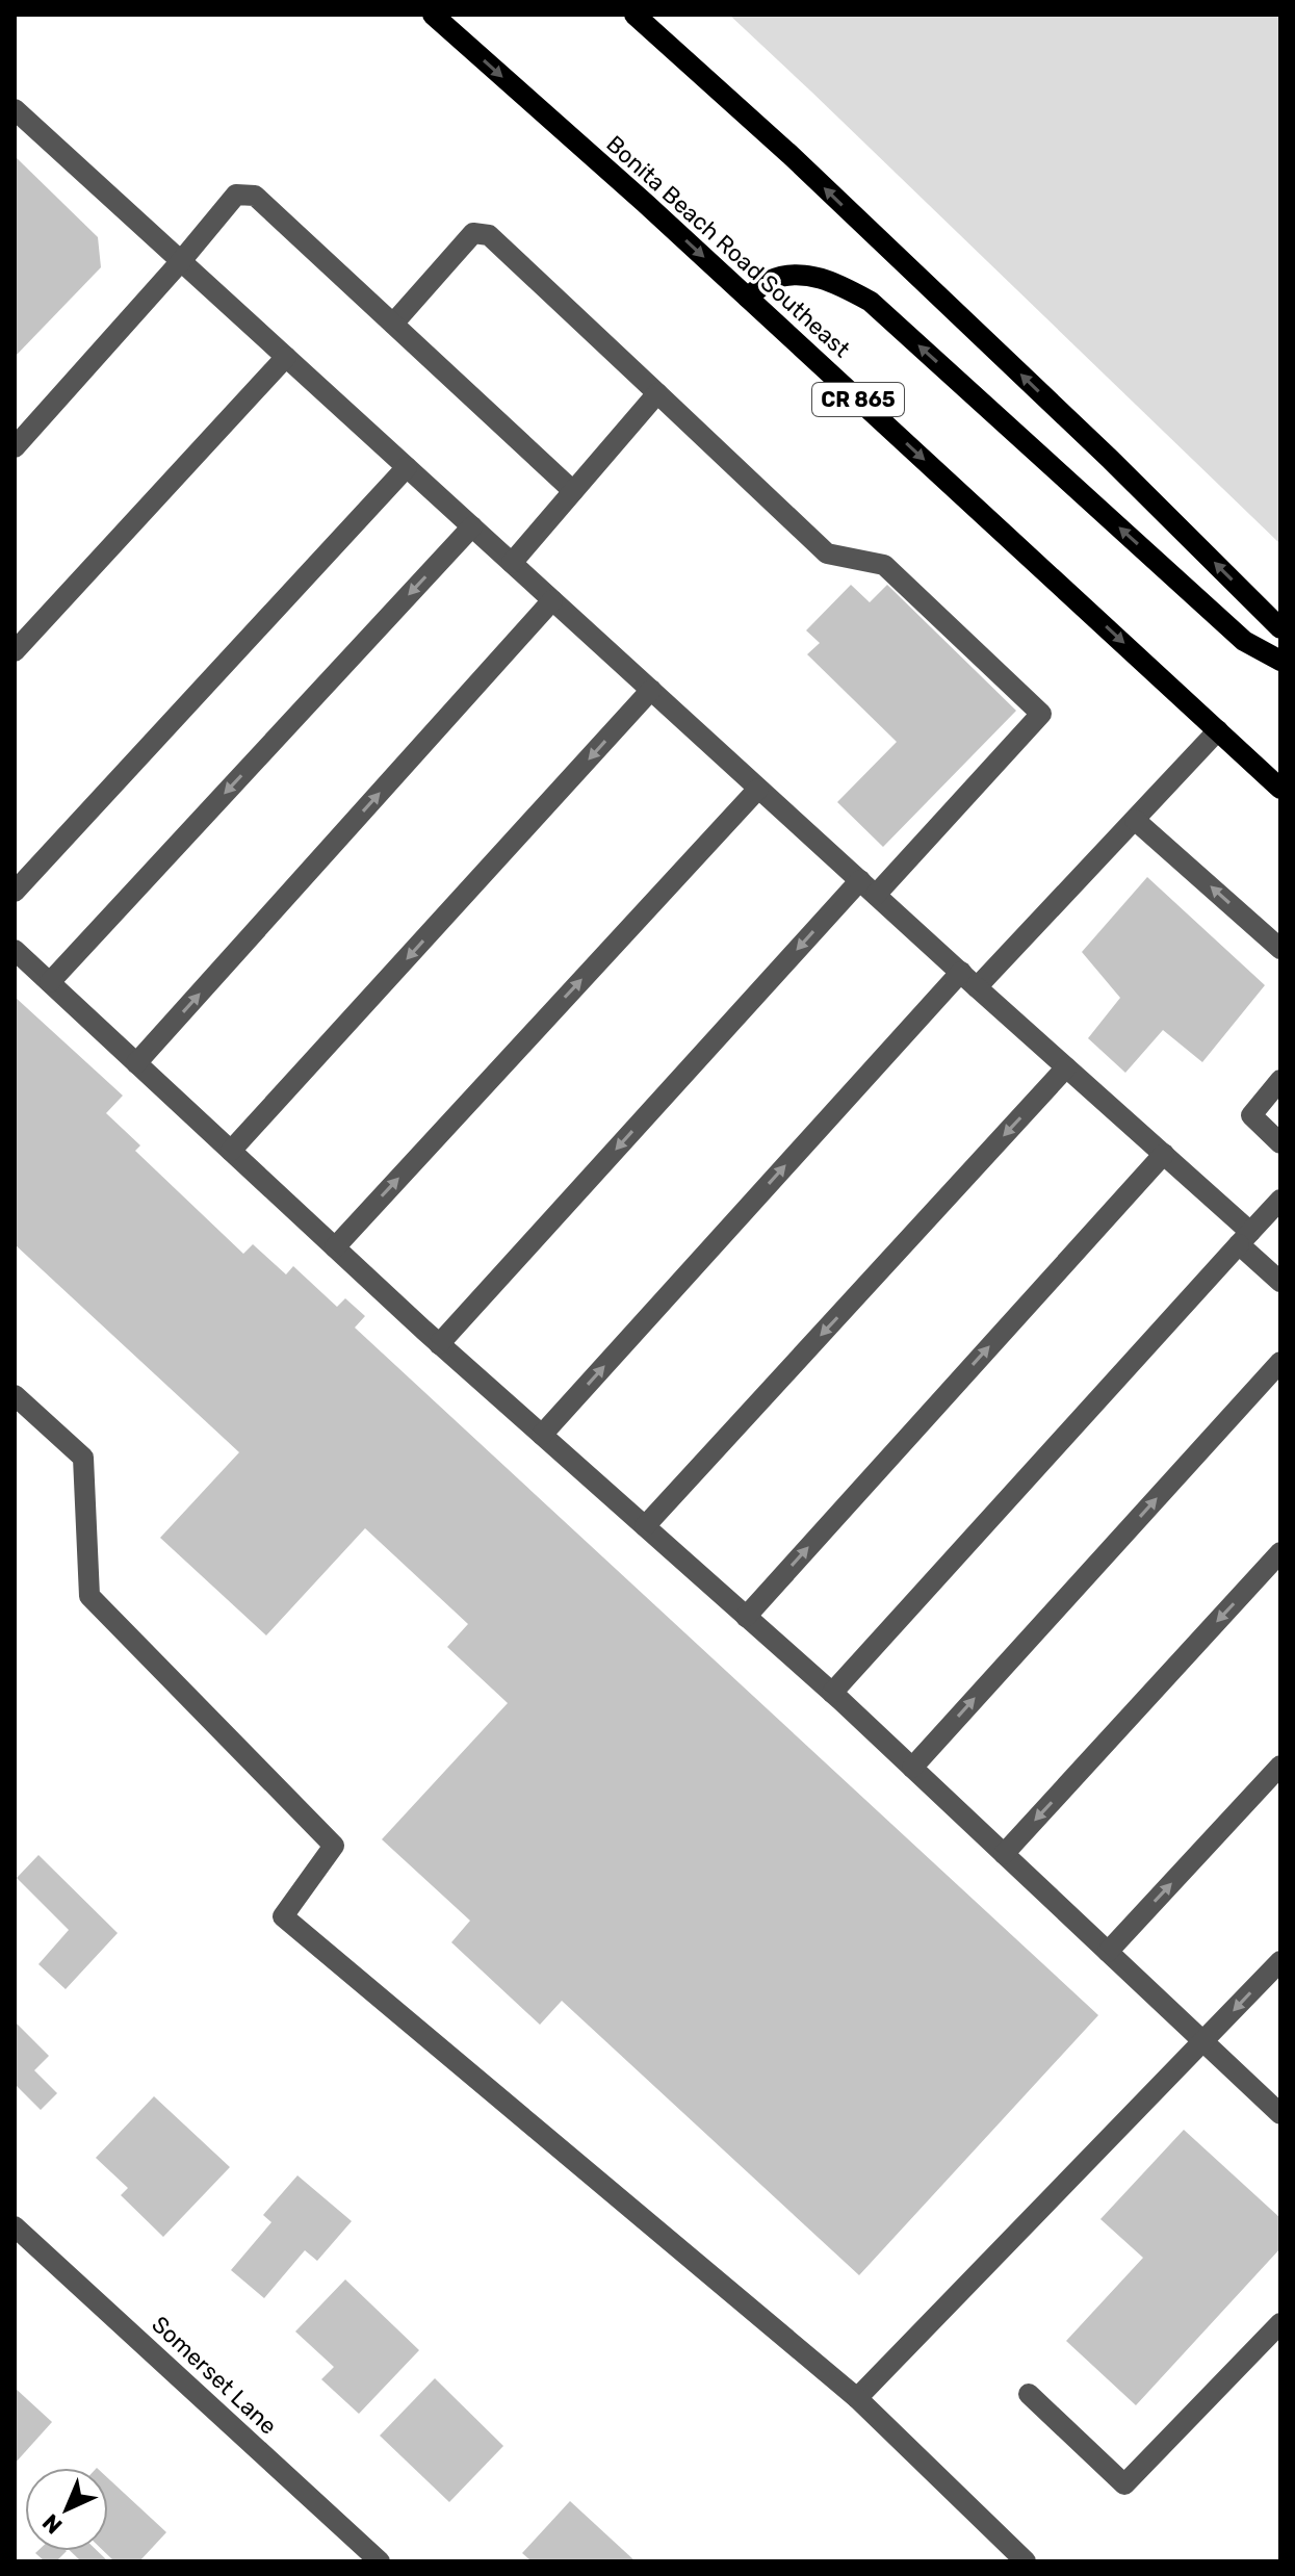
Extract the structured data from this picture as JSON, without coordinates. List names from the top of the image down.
{
  "streets": {
    "main road": ["Bonita Beach Road Southeast", "CR 865"],
    "street": ["Somerset Lane"]
  },
  "north": "bottom left"
}
